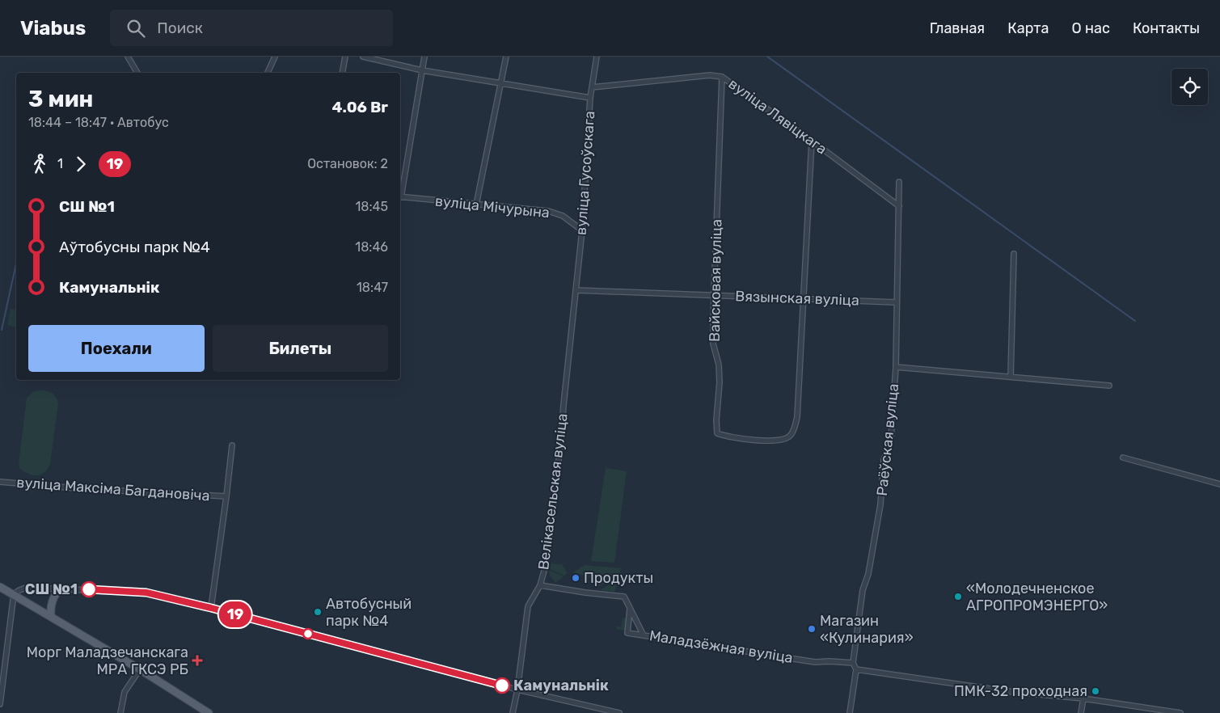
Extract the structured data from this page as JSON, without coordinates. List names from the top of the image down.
{
  "streets": {
    "street": [
      "вуліца Лявіцкага",
      "вуліца Гусоўскага",
      "вуліца Мічурына",
      "Вайсковая вуліца",
      "Вязынская вуліца",
      "Раёўская вуліца",
      "вуліца Максіма Багдановіча",
      "Велікасельская вуліца",
      "Маладзёжная вуліца"
    ]
  },
  "crossings": [
    ["вуліца Лявіцкага", "вуліца Гусоўскага"],
    ["вуліца Лявіцкага", "Вайсковая вуліца"],
    ["вуліца Лявіцкага", "Раёўская вуліца"],
    ["вуліца Гусоўскага", "вуліца Мічурына"],
    ["вуліца Гусоўскага", "Вязынская вуліца"],
    ["вуліца Гусоўскага", "Велікасельская вуліца"],
    ["Вайсковая вуліца", "Вязынская вуліца"],
    ["Вязынская вуліца", "Раёўская вуліца"],
    ["Вязынская вуліца", "Велікасельская вуліца"],
    ["Раёўская вуліца", "Маладзёжная вуліца"],
    ["Велікасельская вуліца", "Маладзёжная вуліца"]
  ],
  "places": {
    "other": [
      "Продукты",
      "СШ №1",
      "«Молодечненское АГРОПРОМЭНЕРГО»",
      "Автобусный парк №4",
      "Магазин «Кулинария»",
      "Камунальнік",
      "ПМК-32 проходная"
    ],
    "health": ["Морг Маладзечанскага МРА ГКСЭ РБ"]
  },
  "lines": ["bus line 19"],
  "page": {
    "header": "Viabus",
    "search": "Поиск",
    "nav": [
      "Главная",
      "Карта",
      "О нас",
      "Контакты"
    ],
    "on_map": "19",
    "heading": ["3 мин", "18:44 – 18:47 · Автобус", "4.06 Br"],
    "legs": ["1", "19", "Остановок: 2"],
    "list": [
      {
        "name": "СШ №1",
        "value": "18:45"
      },
      {
        "name": "Аўтобусны парк №4",
        "value": "18:46"
      },
      {
        "name": "Камунальнік",
        "value": "18:47"
      }
    ],
    "buttons": ["Поехали", "Билеты"]
  }
}
